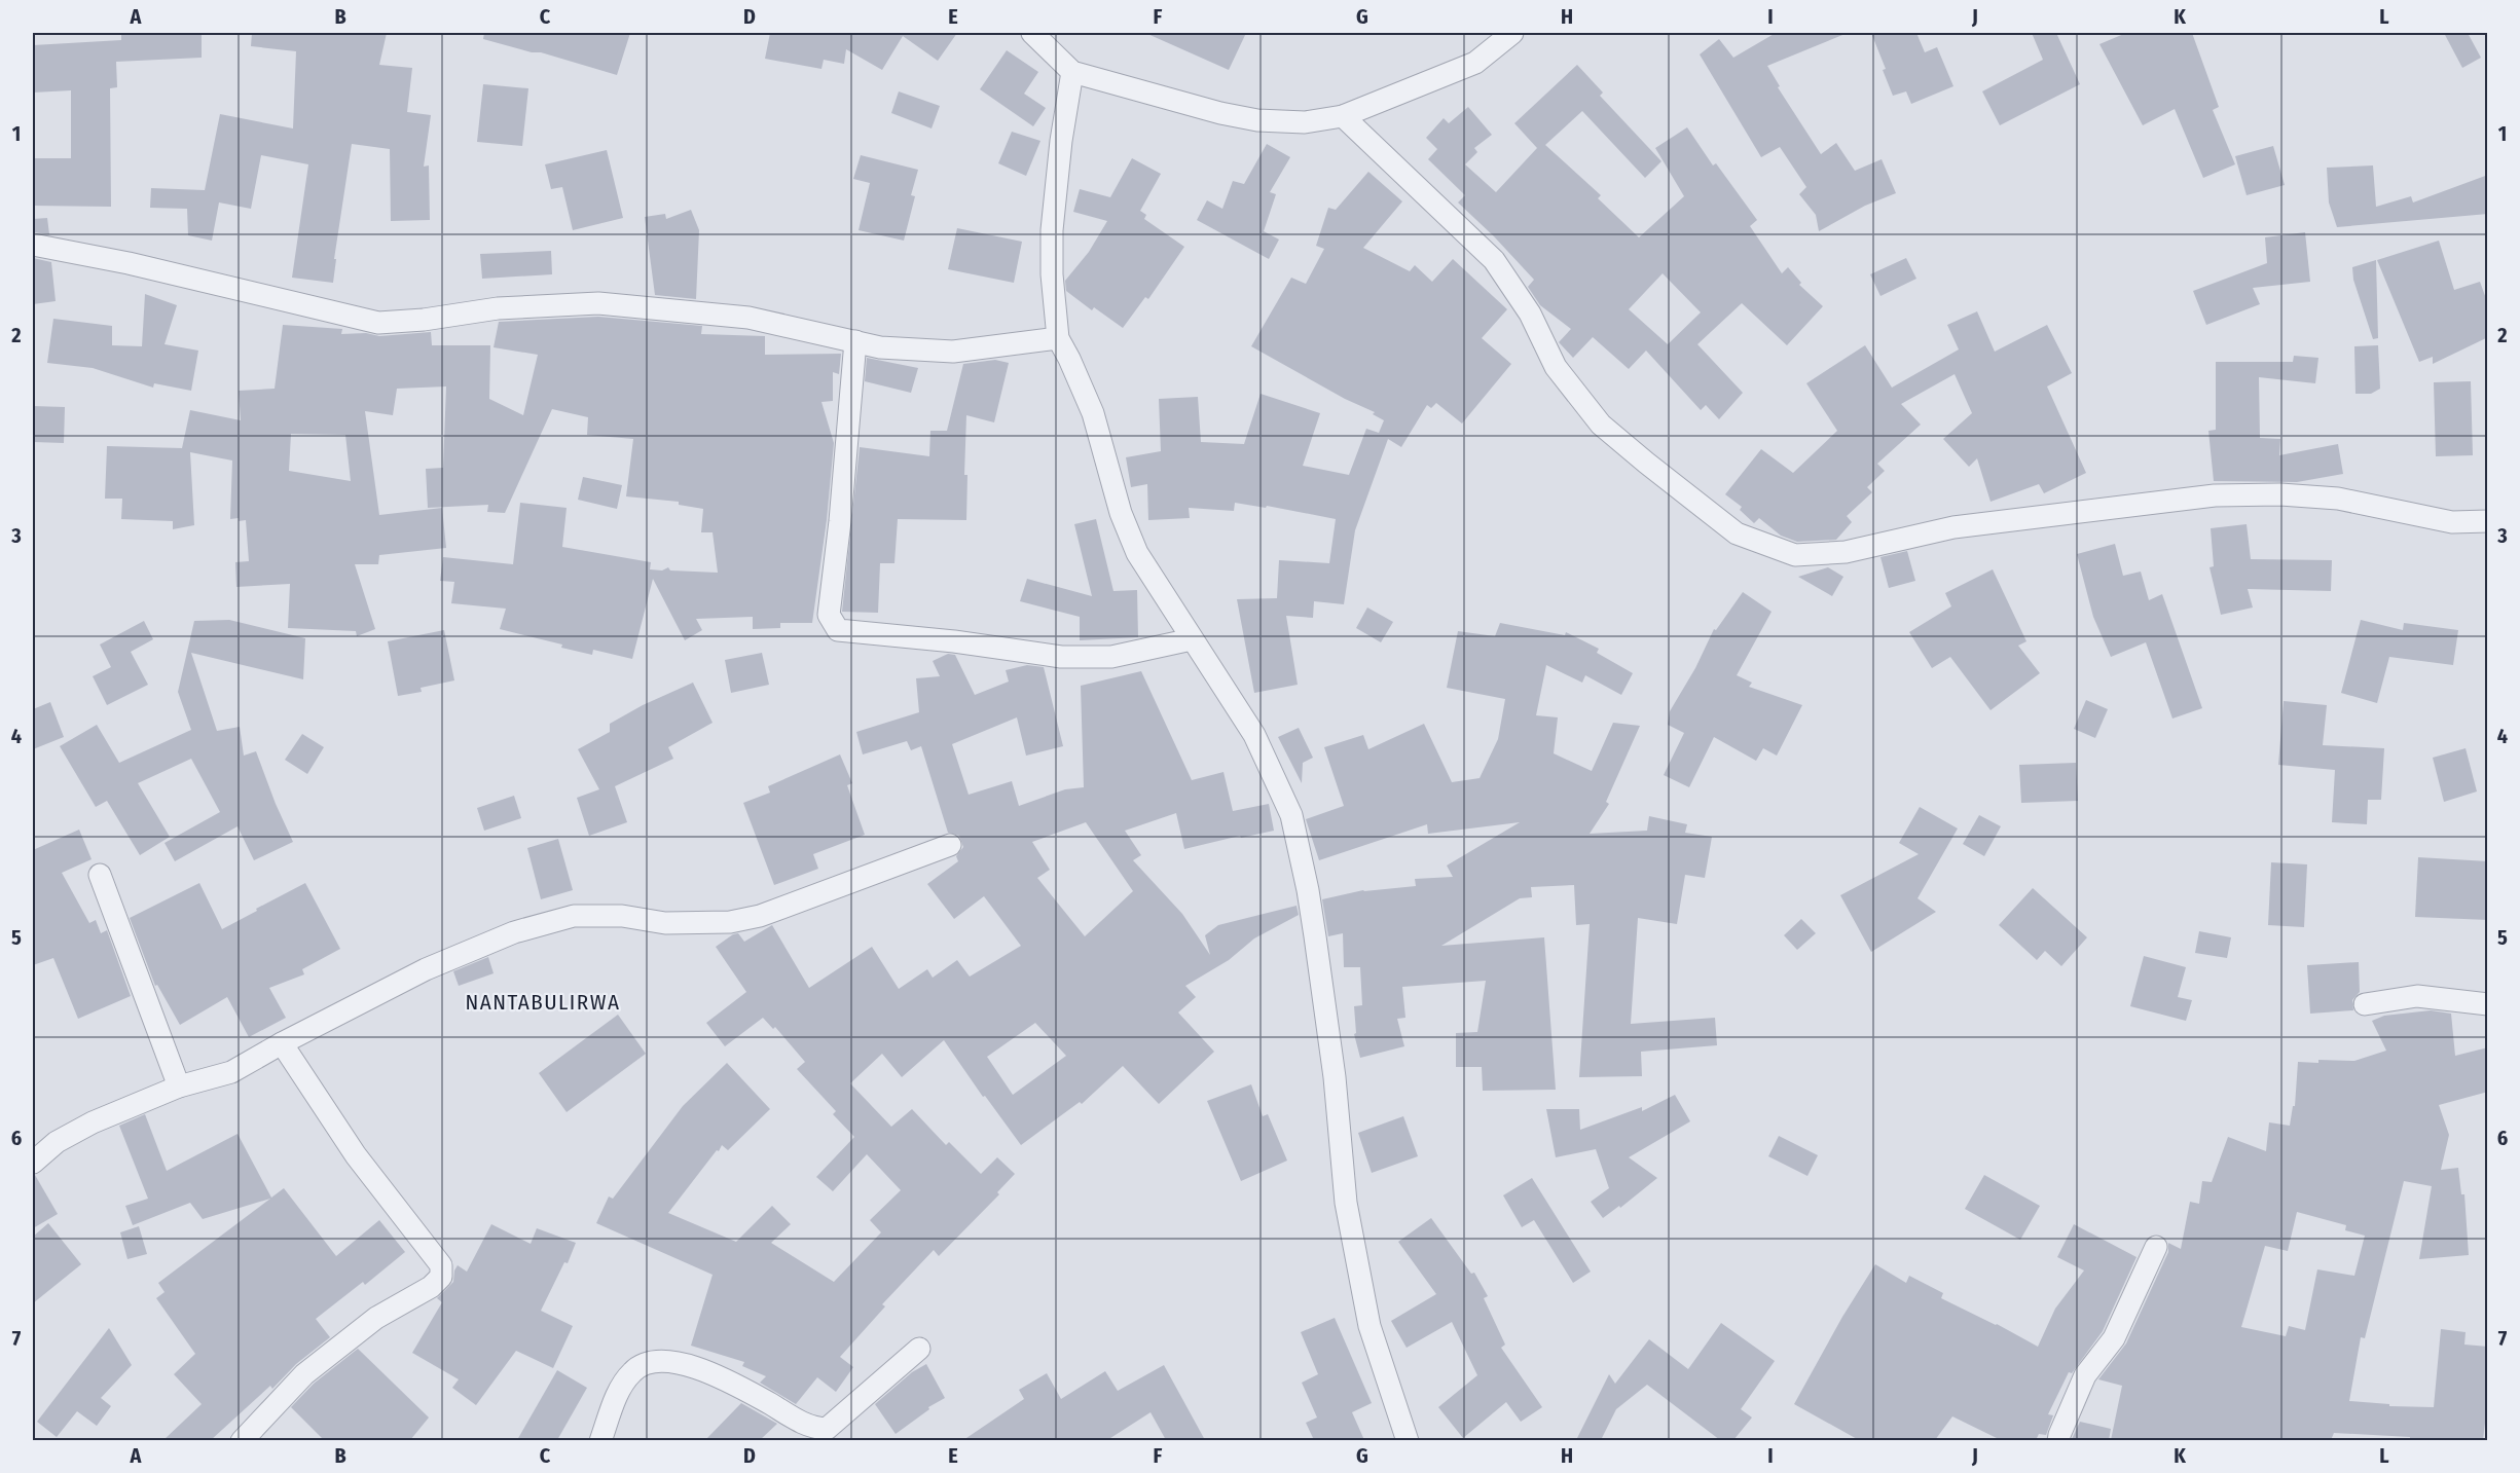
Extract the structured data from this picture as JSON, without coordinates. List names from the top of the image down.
{
  "districts": ["NANTABULIRWA"],
  "grid": {
    "columns": [
      "A",
      "B",
      "C",
      "D",
      "E",
      "F",
      "G",
      "H",
      "I",
      "J",
      "K",
      "L"
    ],
    "rows": [
      "1",
      "2",
      "3",
      "4",
      "5",
      "6",
      "7"
    ]
  }
}
